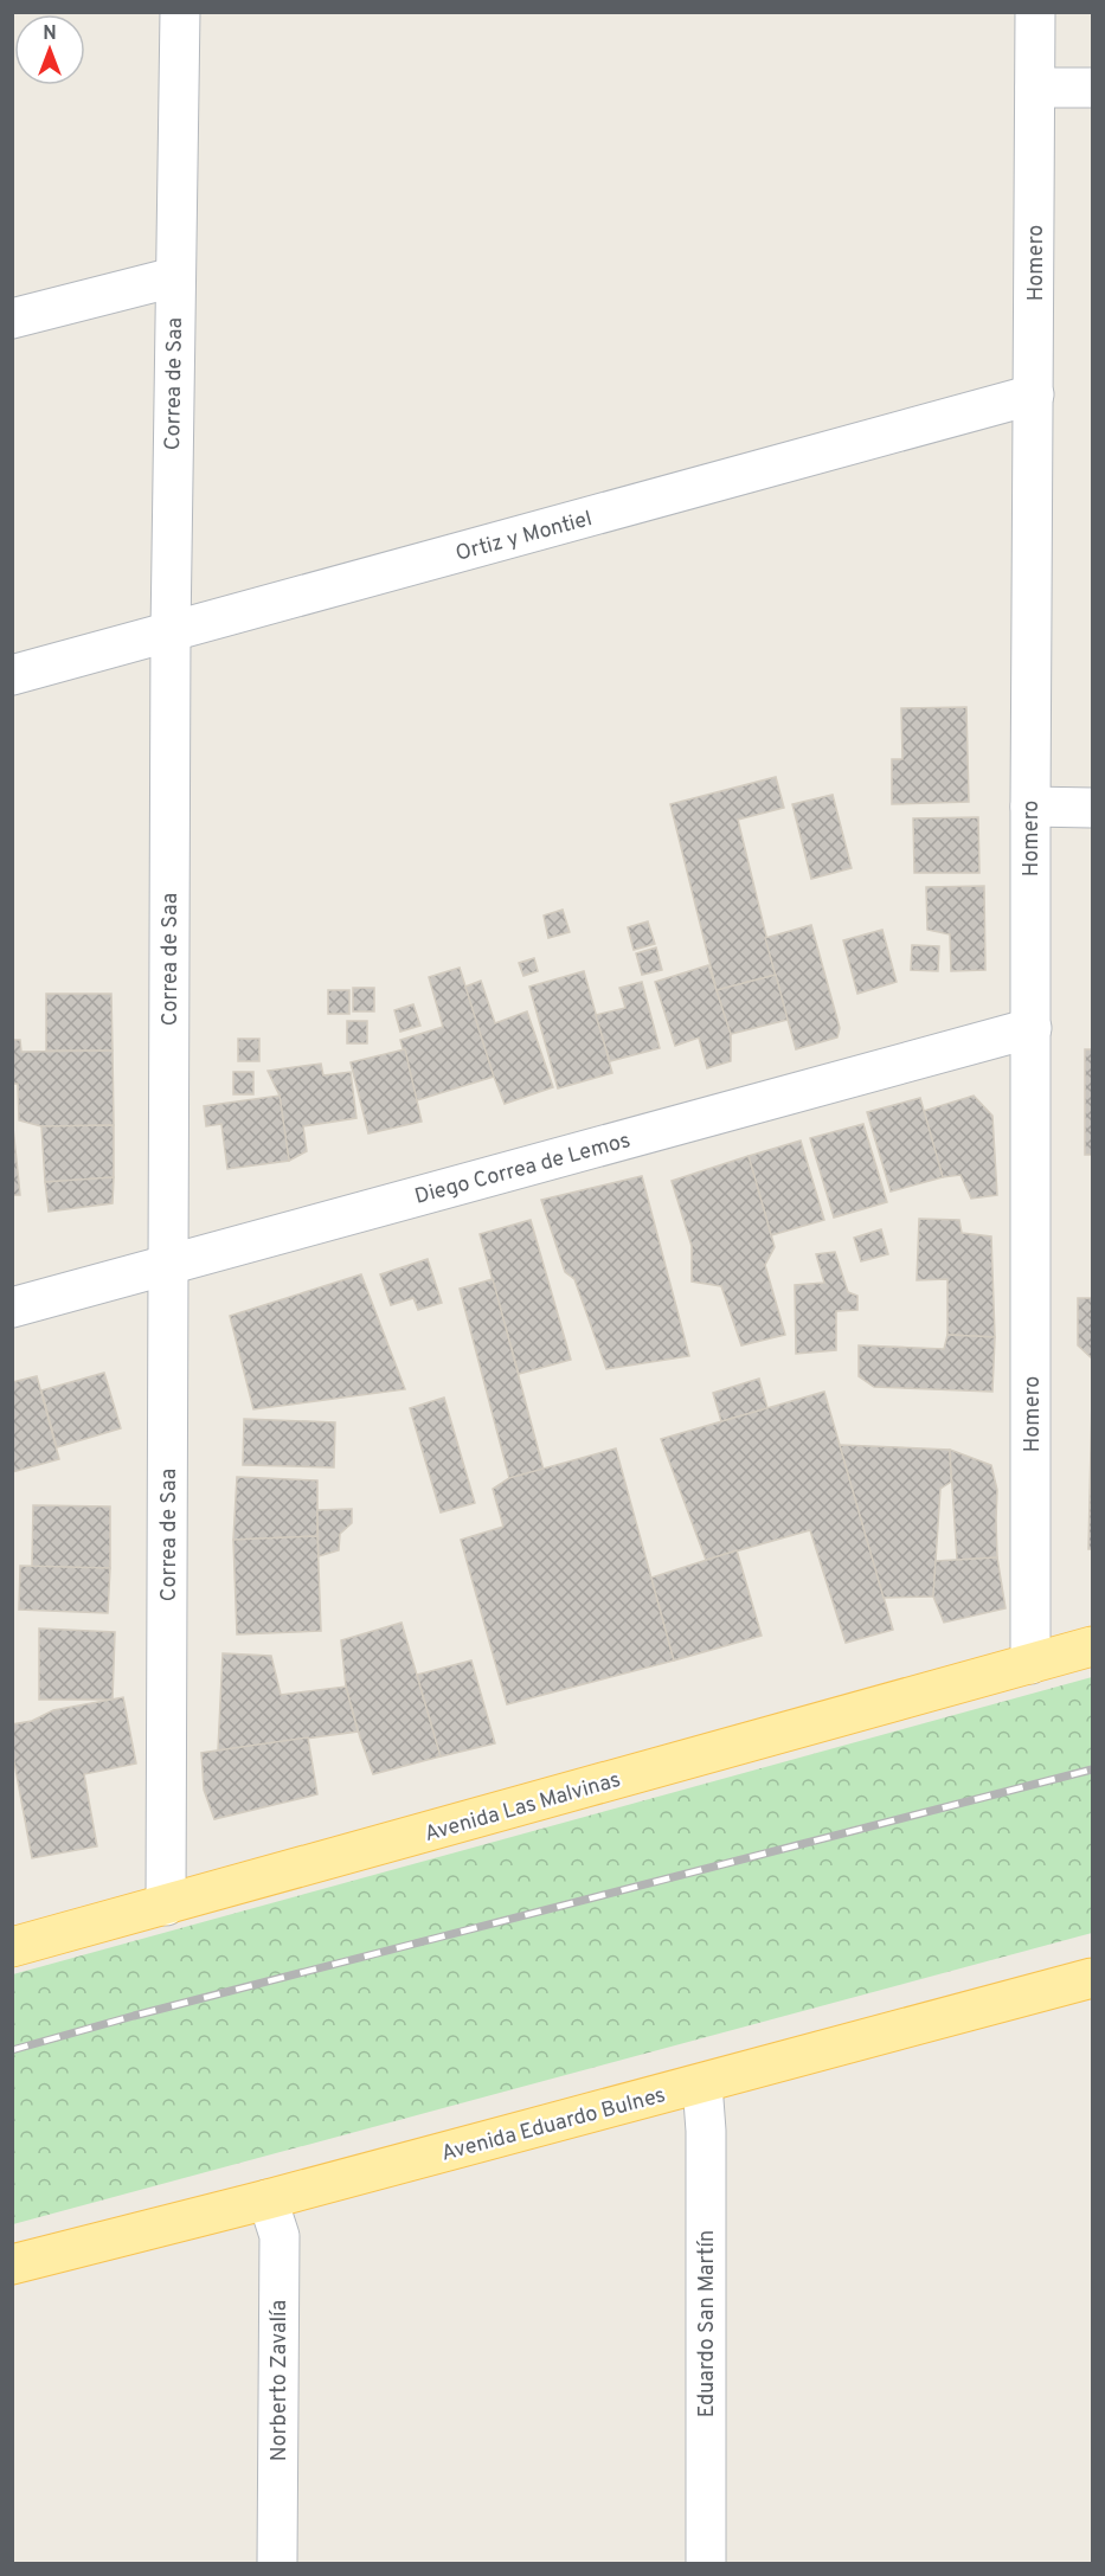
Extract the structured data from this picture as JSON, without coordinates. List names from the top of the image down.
{
  "streets": {
    "main road": ["Avenida Las Malvinas", "Avenida Eduardo Bulnes"],
    "street": [
      "Homero",
      "Correa de Saa",
      "Ortiz y Montiel",
      "Diego Correa de Lemos",
      "Eduardo San Martín",
      "Norberto Zavalía"
    ]
  },
  "crossings": [
    ["Homero", "Ortiz y Montiel"],
    ["Homero", "Diego Correa de Lemos"],
    ["Homero", "Avenida Las Malvinas"],
    ["Correa de Saa", "Ortiz y Montiel"],
    ["Correa de Saa", "Diego Correa de Lemos"],
    ["Correa de Saa", "Avenida Las Malvinas"],
    ["Avenida Eduardo Bulnes", "Eduardo San Martín"],
    ["Avenida Eduardo Bulnes", "Norberto Zavalía"]
  ],
  "north": "top"
}
